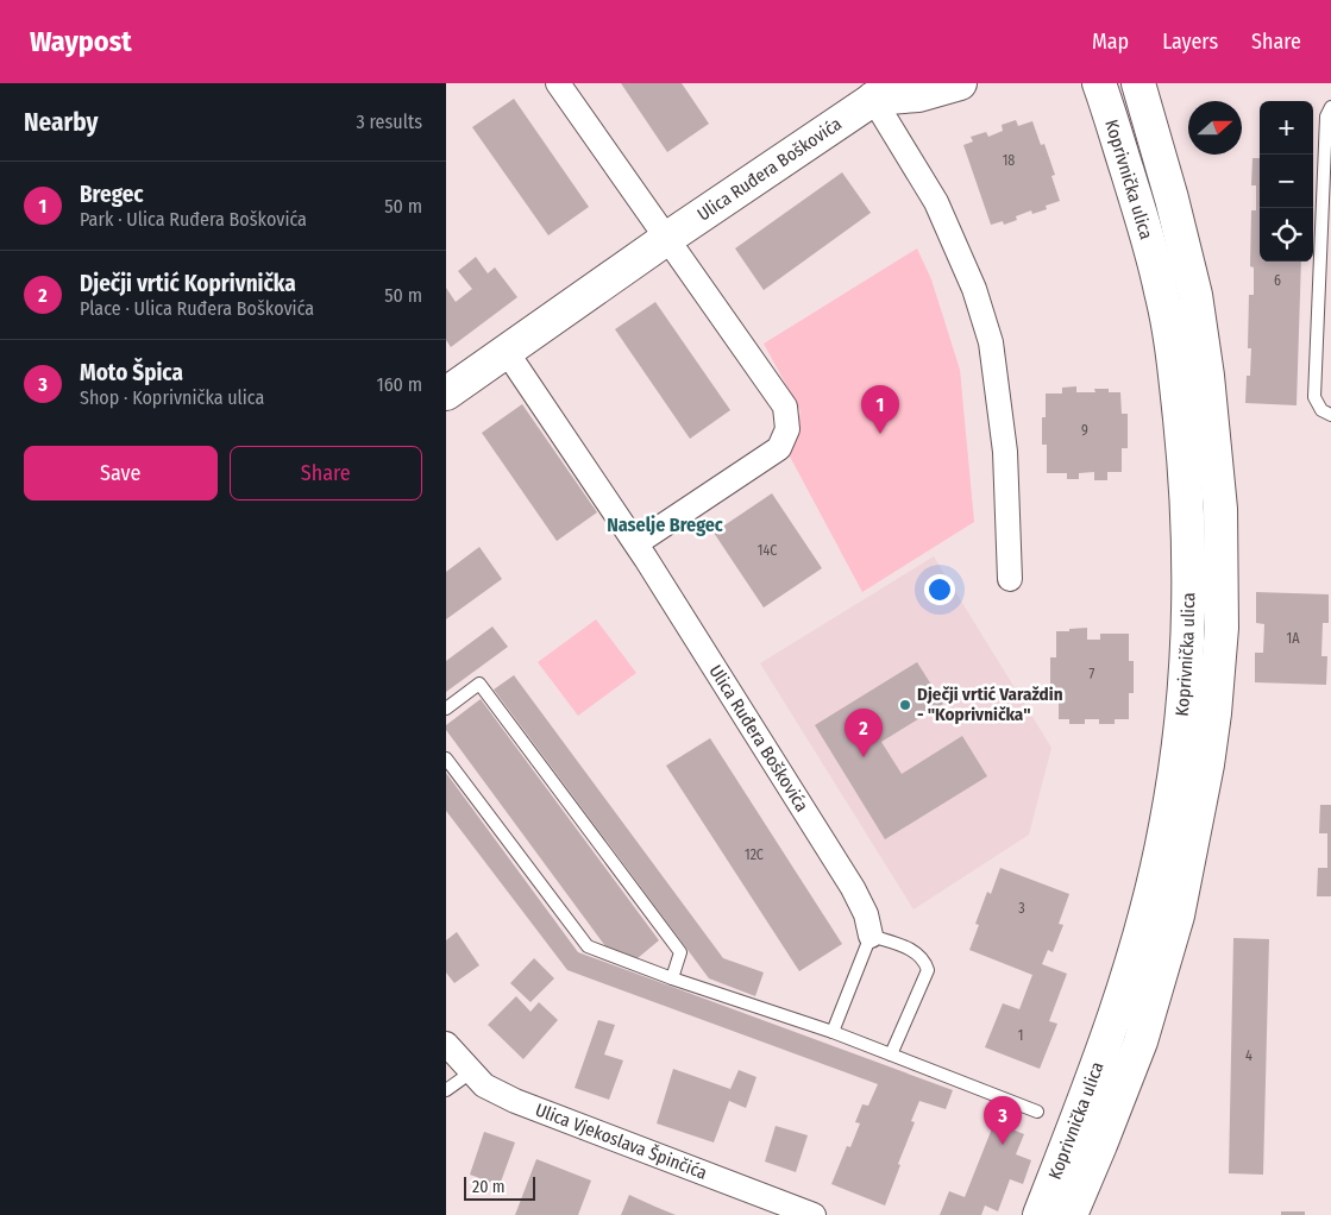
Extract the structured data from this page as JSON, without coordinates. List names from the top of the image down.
{
  "streets": {
    "main road": ["Ulica Ruđera Boškovića", "Koprivnička ulica"],
    "street": ["Ulica Vjekoslava Špinčića"]
  },
  "districts": ["Naselje Bregec"],
  "places": ["Dječji vrtić Varaždin - \"Koprivnička\""],
  "house_numbers": [
    "18",
    "6",
    "9",
    "14C",
    "1A",
    "7",
    "12C",
    "3",
    "1",
    "4"
  ],
  "scale_bar": "20 m",
  "north": "right",
  "page": {
    "header": "Waypost",
    "nav": ["Map", "Layers", "Share"],
    "heading": ["Nearby", "3 results"],
    "map_buttons": ["+", "−"],
    "list": [
      {
        "mark": "1",
        "name": "Bregec",
        "note": "Park · Ulica Ruđera Boškovića",
        "value": "50 m"
      },
      {
        "mark": "2",
        "name": "Dječji vrtić Koprivnička",
        "note": "Place · Ulica Ruđera Boškovića",
        "value": "50 m"
      },
      {
        "mark": "3",
        "name": "Moto Špica",
        "note": "Shop · Koprivnička ulica",
        "value": "160 m"
      }
    ],
    "pins": ["1", "2", "3"],
    "buttons": ["Save", "Share"],
    "scale": "20 m"
  }
}
